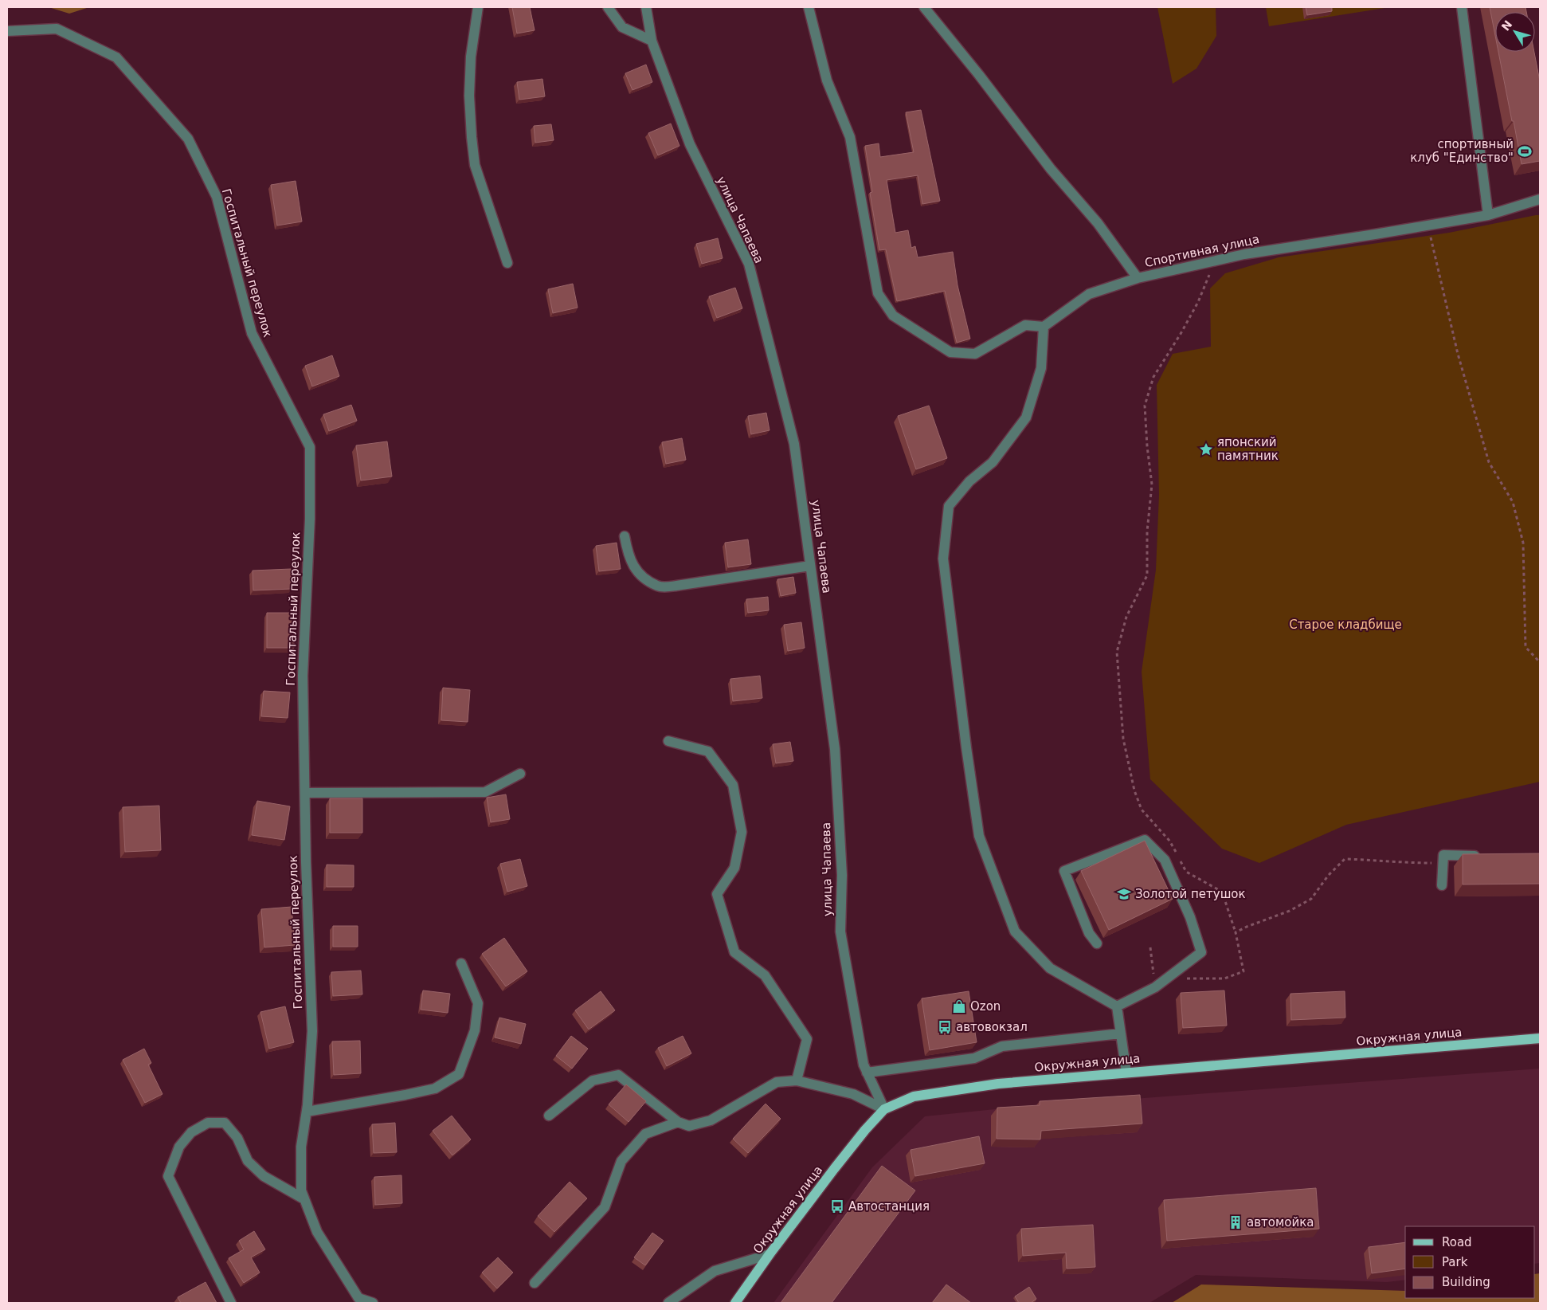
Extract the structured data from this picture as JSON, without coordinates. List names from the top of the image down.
{
  "streets": {
    "main road": ["Окружная улица"],
    "street": ["улица Чапаева", "Спортивная улица", "Госпитальный переулок"]
  },
  "crossings": [
    ["улица Чапаева", "Окружная улица"]
  ],
  "parks": ["Старое кладбище"],
  "places": {
    "sports": ["спортивный клуб \"Единство\""],
    "place": ["японский памятник"],
    "school or university": ["Золотой петушок"],
    "shop": ["Ozon"],
    "bus stop": ["автовокзал", "Автостанция"],
    "building": ["автомойка"]
  },
  "legend": ["Road", "Park", "Building"],
  "north": "top left"
}
